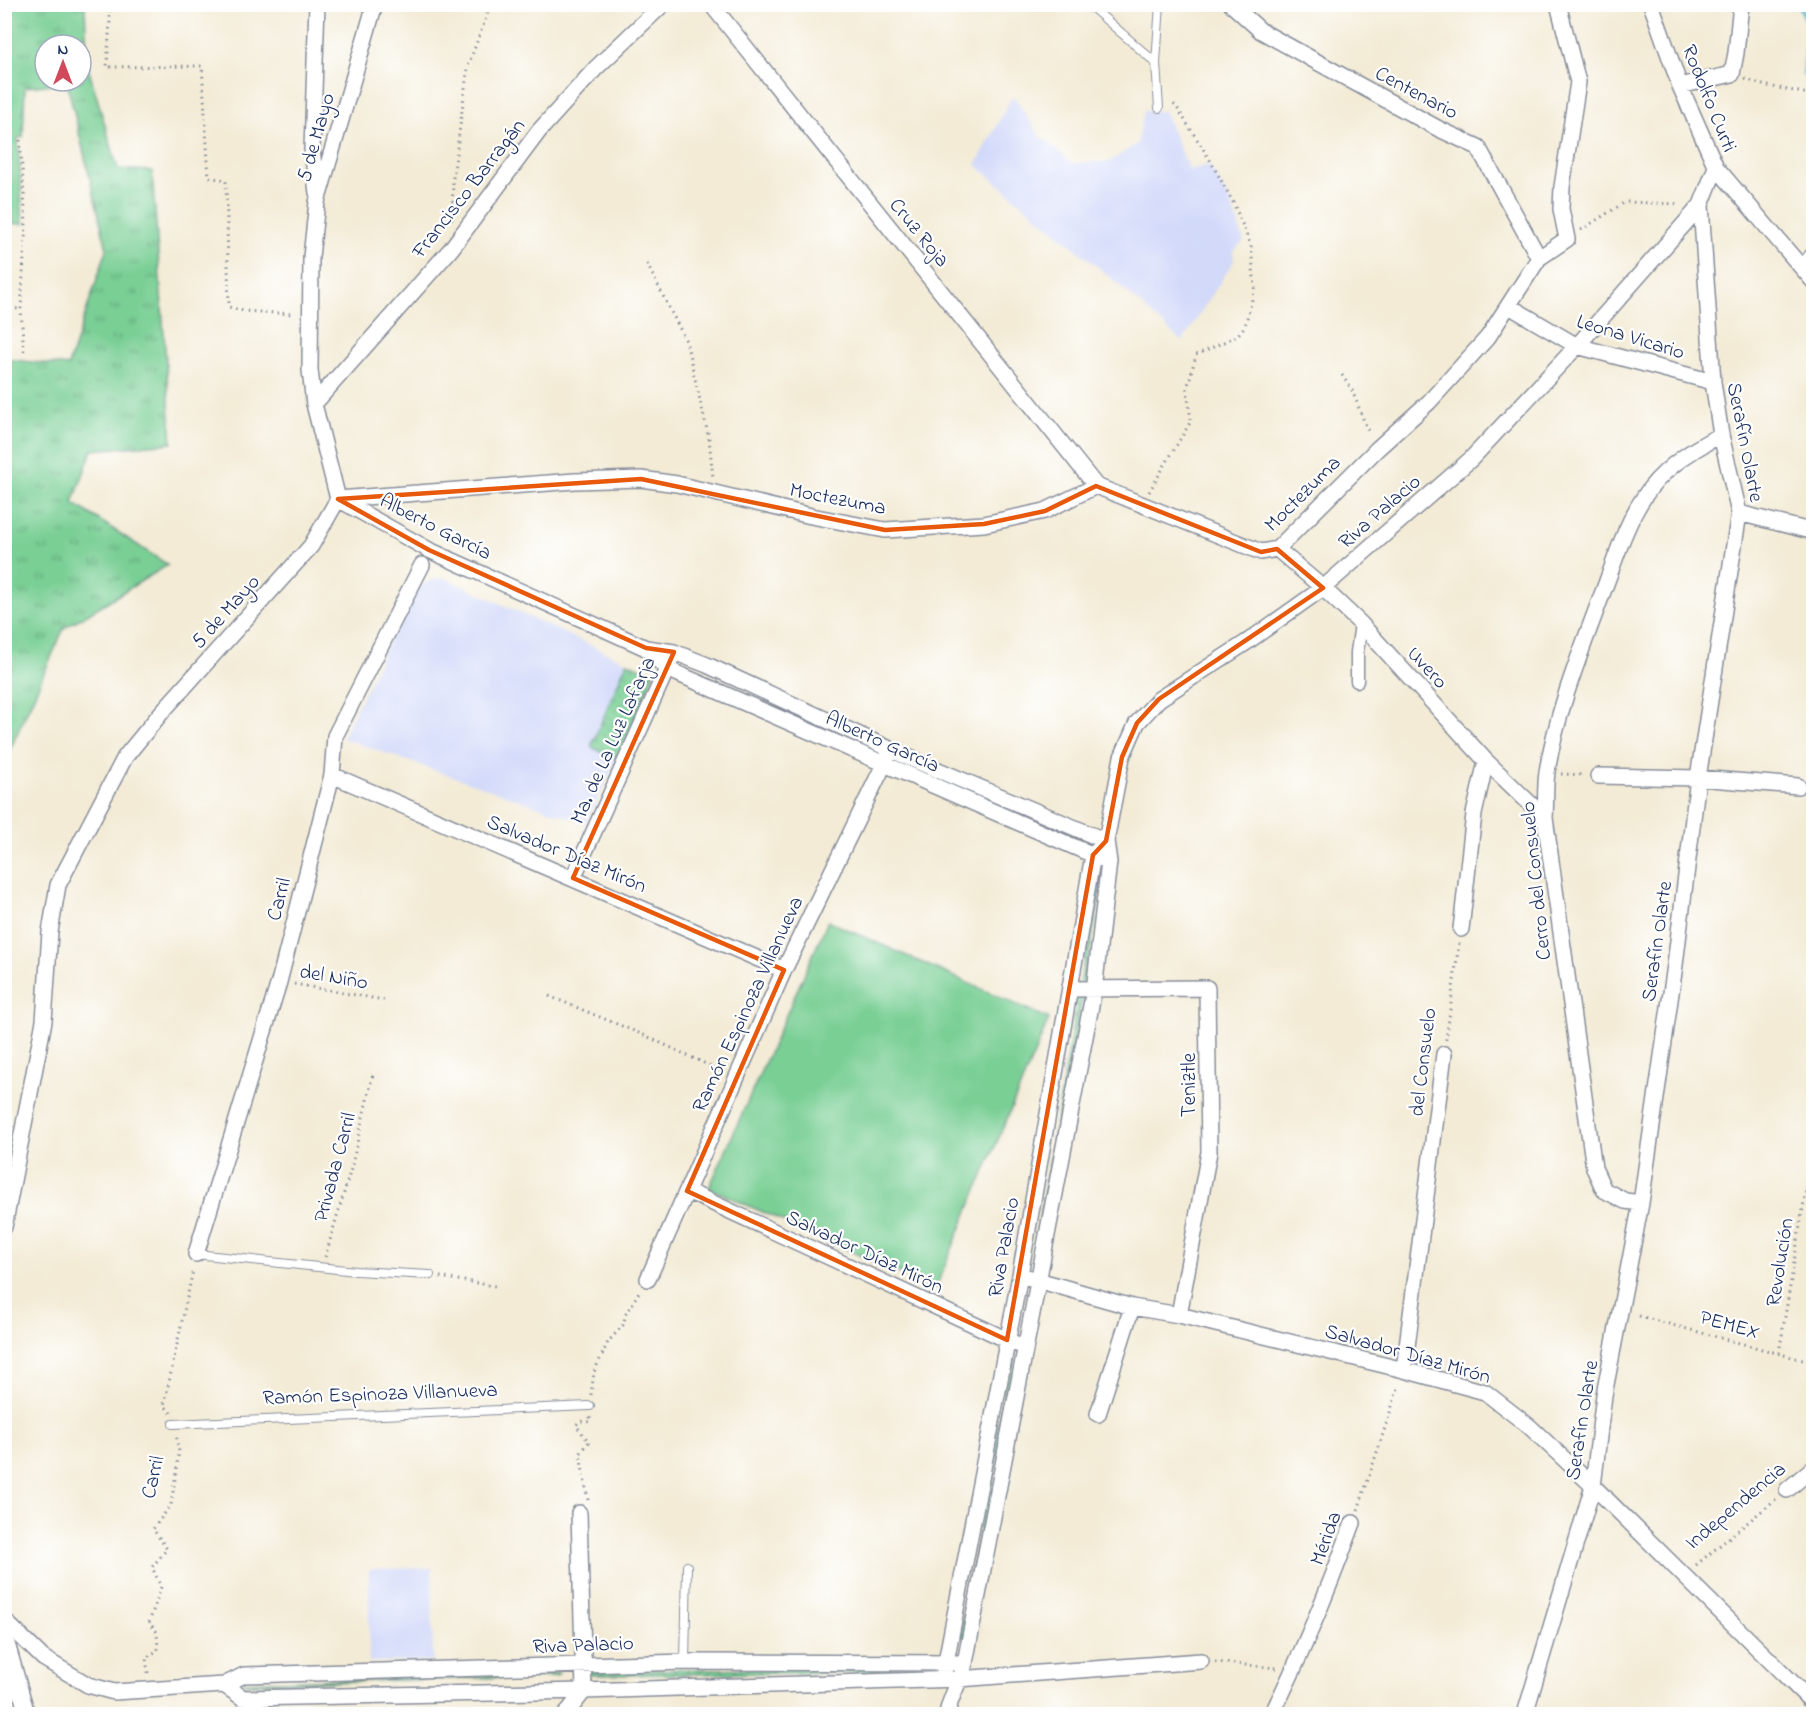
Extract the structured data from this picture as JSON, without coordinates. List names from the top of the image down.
{
  "streets": {
    "street": [
      "Centenario",
      "Rodolfo Curti",
      "5 de Mayo",
      "Francisco Barragán",
      "Cruz Roja",
      "Leona Vicario",
      "Serafín Olarte",
      "Moctezuma",
      "Riva Palacio",
      "Alberto García",
      "Uvero",
      "Ma. de La Luz Lafarja",
      "Salvador Díaz Mirón",
      "Cerro del Consuelo",
      "Carril",
      "Ramón Espinoza Villanueva",
      "del Consuelo",
      "Teniztle",
      "Independencia",
      "Mérida"
    ],
    "path": [
      "del Niño",
      "Privada Carril",
      "Revolución",
      "PEMEX"
    ]
  },
  "crossings": [
    ["Centenario", "Moctezuma"],
    ["Rodolfo Curti", "Serafín Olarte"],
    ["5 de Mayo", "Francisco Barragán"],
    ["5 de Mayo", "Moctezuma"],
    ["5 de Mayo", "Alberto García"],
    ["Cruz Roja", "Moctezuma"],
    ["Leona Vicario", "Serafín Olarte"],
    ["Leona Vicario", "Moctezuma"],
    ["Leona Vicario", "Riva Palacio"],
    ["Serafín Olarte", "Riva Palacio"],
    ["Serafín Olarte", "Salvador Díaz Mirón"],
    ["Serafín Olarte", "Cerro del Consuelo"],
    ["Moctezuma", "Alberto García"],
    ["Moctezuma", "Uvero"],
    ["Riva Palacio", "Alberto García"],
    ["Riva Palacio", "Uvero"],
    ["Riva Palacio", "Salvador Díaz Mirón"],
    ["Riva Palacio", "Carril"],
    ["Riva Palacio", "Teniztle"],
    ["Alberto García", "Ma. de La Luz Lafarja"],
    ["Alberto García", "Ramón Espinoza Villanueva"],
    ["Uvero", "Cerro del Consuelo"],
    ["Ma. de La Luz Lafarja", "Salvador Díaz Mirón"],
    ["Salvador Díaz Mirón", "Carril"],
    ["Salvador Díaz Mirón", "Ramón Espinoza Villanueva"],
    ["Salvador Díaz Mirón", "del Consuelo"],
    ["Salvador Díaz Mirón", "Teniztle"],
    ["Salvador Díaz Mirón", "Independencia"],
    ["Salvador Díaz Mirón", "Mérida"],
    ["Carril", "del Niño"],
    ["Carril", "Ramón Espinoza Villanueva"],
    ["del Consuelo", "Mérida"],
    ["Revolución", "PEMEX"]
  ],
  "north": "top"
}
